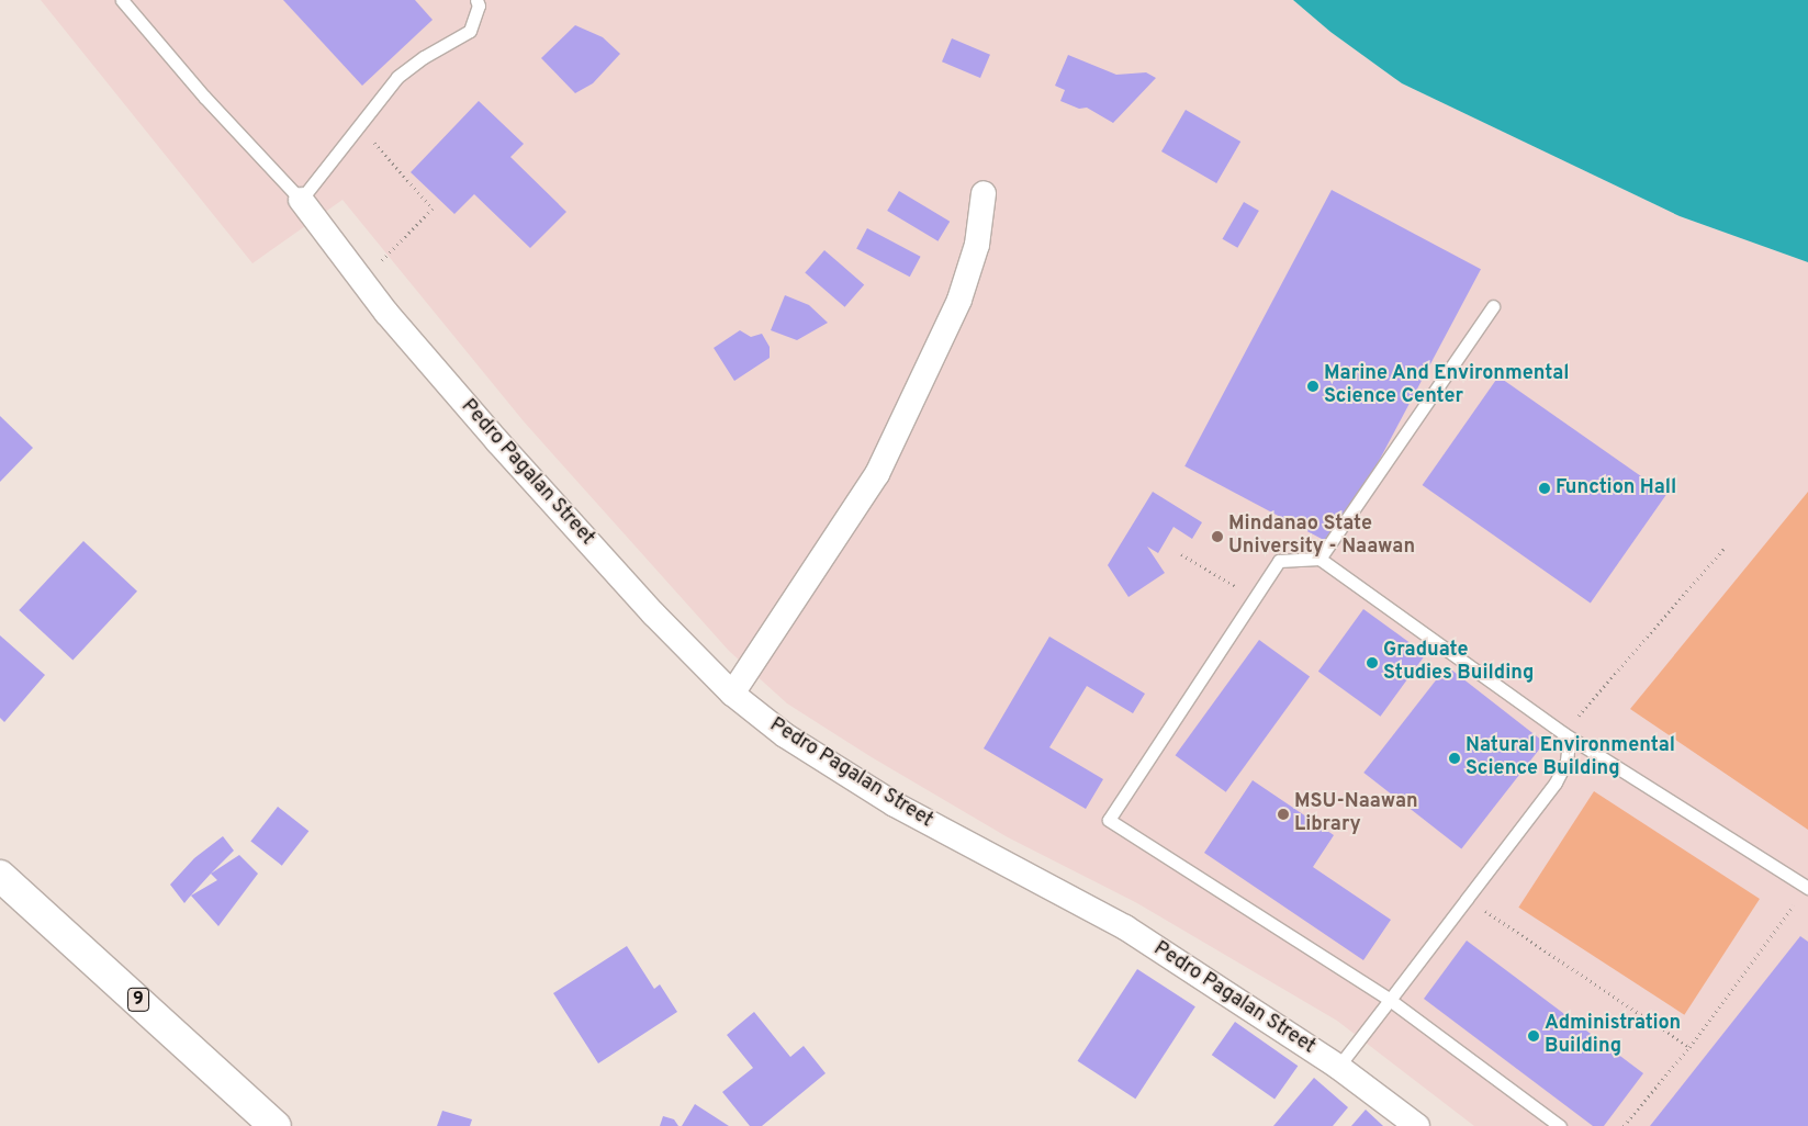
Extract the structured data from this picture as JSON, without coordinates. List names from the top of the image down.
{
  "streets": {
    "highway": ["9"],
    "street": ["Pedro Pagalan Street"]
  },
  "places": [
    "Marine And Environmental Science Center",
    "Function Hall",
    "Mindanao State University - Naawan",
    "Graduate Studies Building",
    "Natural Environmental Science Building",
    "MSU-Naawan Library",
    "Administration Building"
  ]
}
